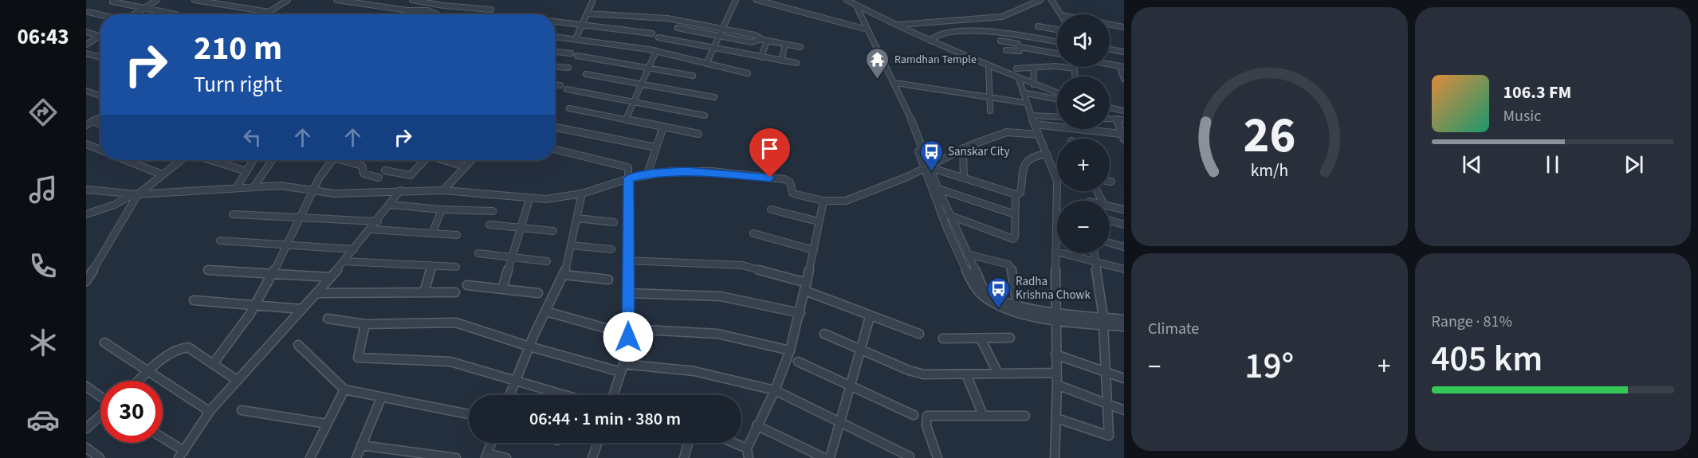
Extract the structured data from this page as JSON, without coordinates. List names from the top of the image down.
{
  "places": {
    "temple": ["Ramdhan Temple"],
    "bus stop": ["Sanskar City", "Radha Krishna Chowk"]
  },
  "page": {
    "tabs": "06:43",
    "map_buttons": ["+", "−"],
    "turn": ["210 m", "Turn right"],
    "song": ["106.3 FM", "Music"],
    "tile": [
      "Climate",
      ["Range · 81%", "405 km"]
    ],
    "heat": ["−", "19°", "+"],
    "limit": "30",
    "trip": "06:44 · 1 min · 380 m",
    "gauge": ["26", "km/h"]
  }
}
